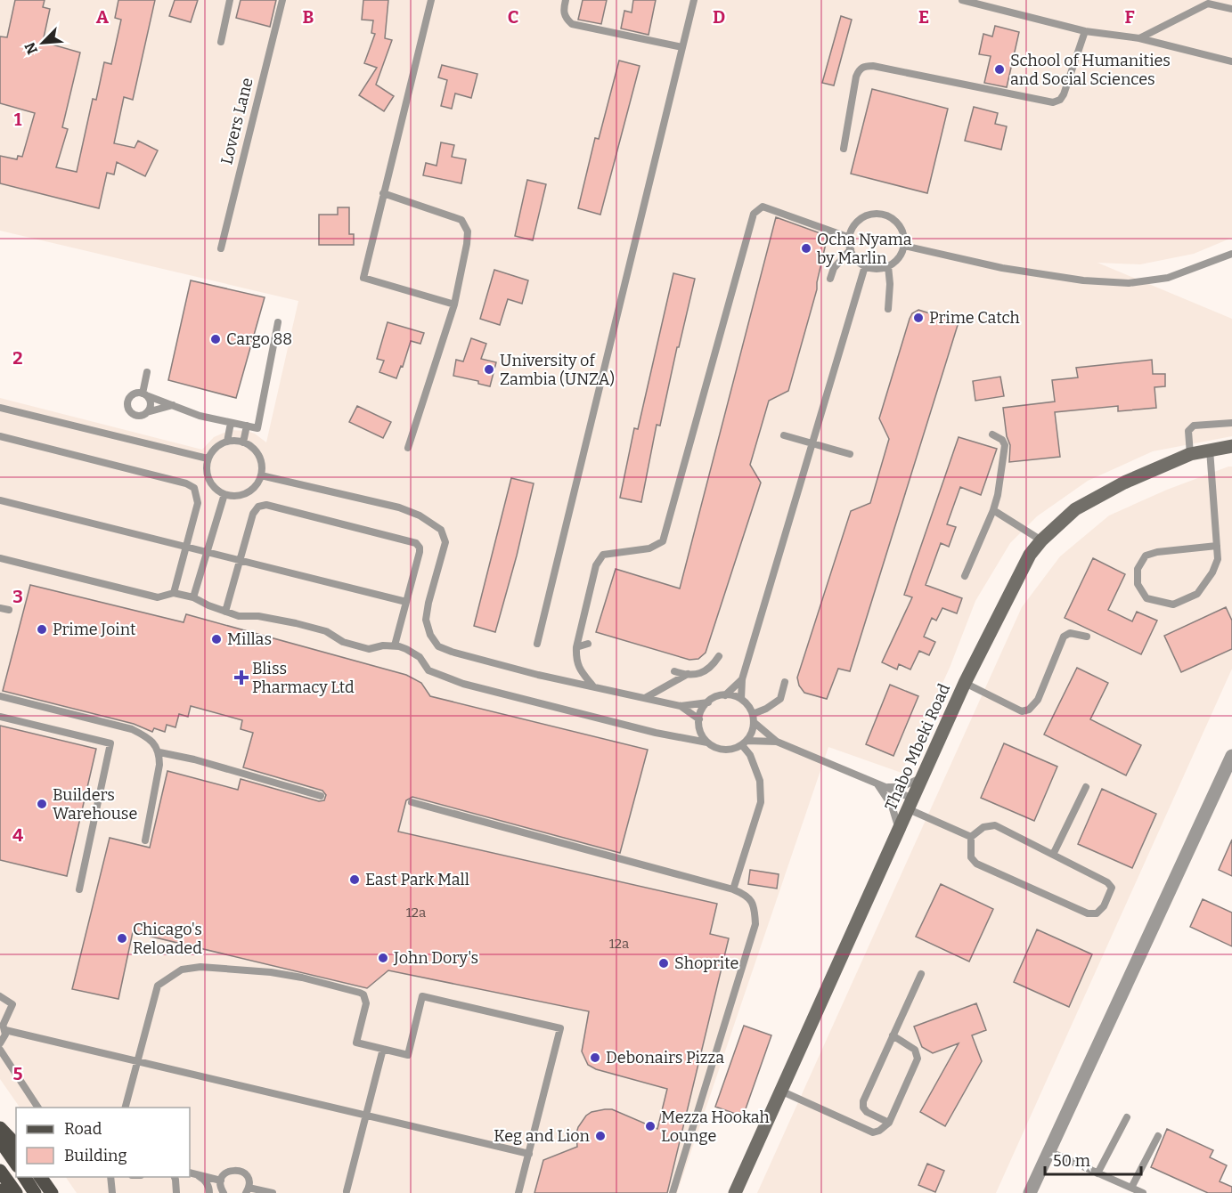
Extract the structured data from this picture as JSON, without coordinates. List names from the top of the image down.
{
  "streets": {
    "main road": ["Thabo Mbeki Road"],
    "lane": ["Lovers Lane"]
  },
  "places": {
    "other": [
      "School of Humanities and Social Sciences",
      "Ocha Nyama by Marlin",
      "Prime Catch",
      "Cargo 88",
      "University of Zambia (UNZA)",
      "Prime Joint",
      "Millas",
      "Builders Warehouse",
      "East Park Mall",
      "Chicago's Reloaded",
      "John Dory's",
      "Shoprite",
      "Debonairs Pizza",
      "Mezza Hookah Lounge",
      "Keg and Lion"
    ],
    "health": ["Bliss Pharmacy Ltd"]
  },
  "house_numbers": ["12a", "12a"],
  "legend": ["Road", "Building"],
  "scale_bar": "50 m",
  "north": "bottom left",
  "grid": {
    "columns": [
      "A",
      "B",
      "C",
      "D",
      "E",
      "F"
    ],
    "rows": [
      "1",
      "2",
      "3",
      "4",
      "5"
    ]
  }
}
